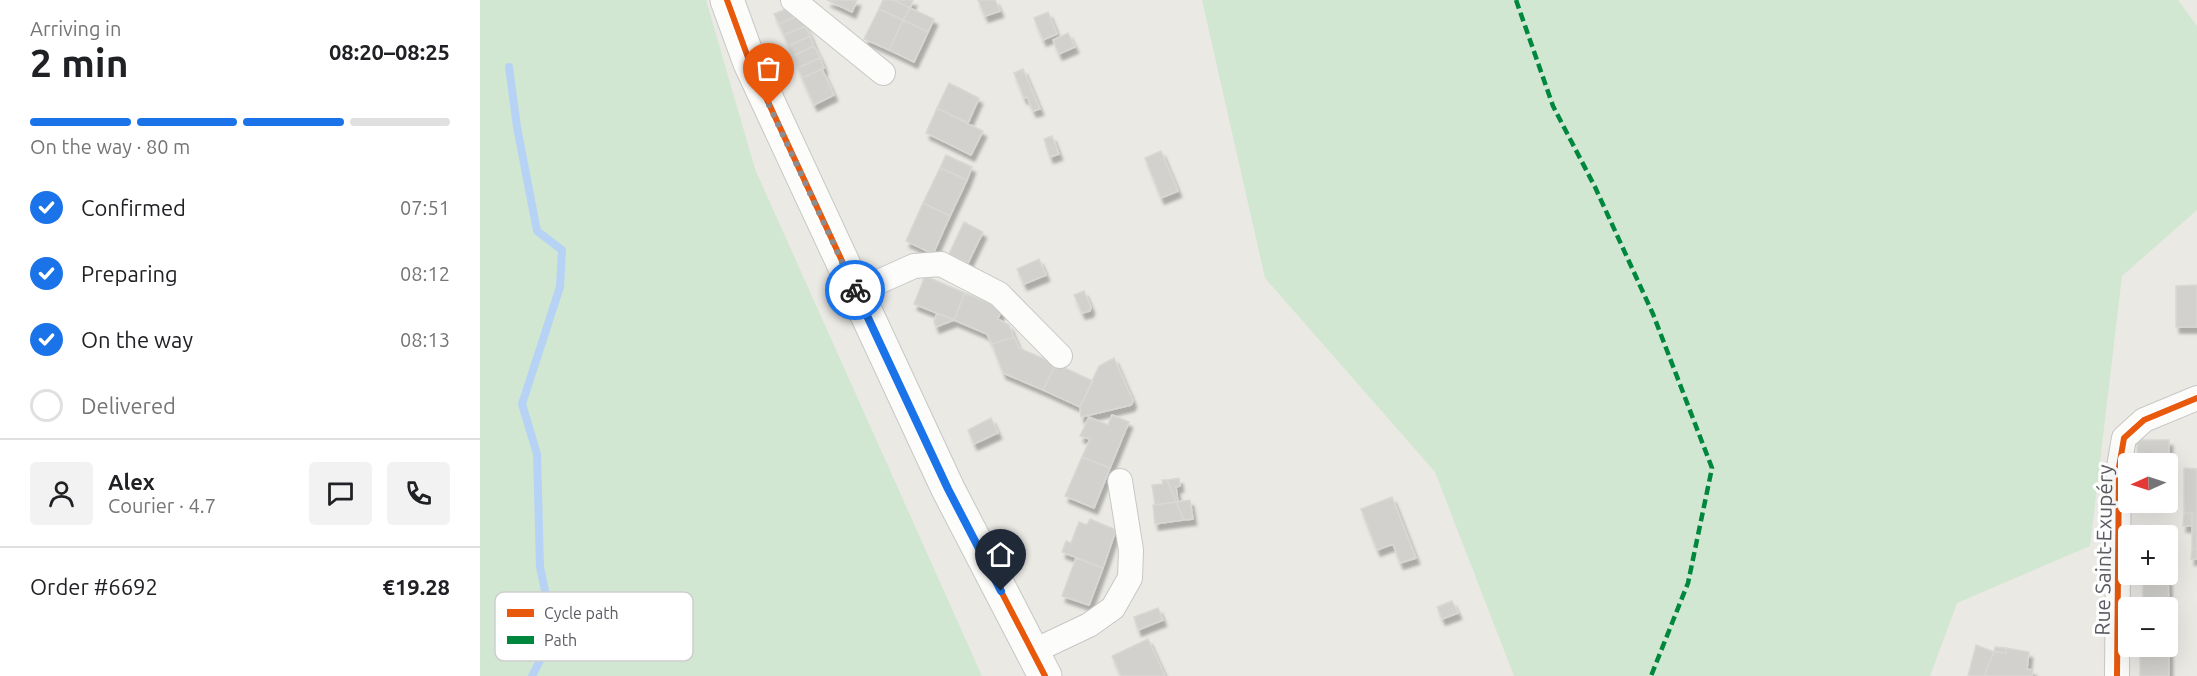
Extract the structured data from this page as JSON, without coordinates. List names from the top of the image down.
{
  "streets": {
    "street": ["Rue Saint-Exupéry"]
  },
  "legend": ["Cycle path", "Path"],
  "north": "left",
  "page": {
    "heading": ["2 min", "Arriving in", "08:20–08:25"],
    "panel": [
      "Alex",
      "Courier · 4.7",
      "Order #6692",
      "€19.28"
    ],
    "bar": "On the way · 80 m",
    "list": [
      ["Confirmed", "07:51"],
      ["Preparing", "08:12"],
      ["On the way", "08:13"],
      "Delivered"
    ],
    "map_buttons": ["+", "−"]
  }
}
